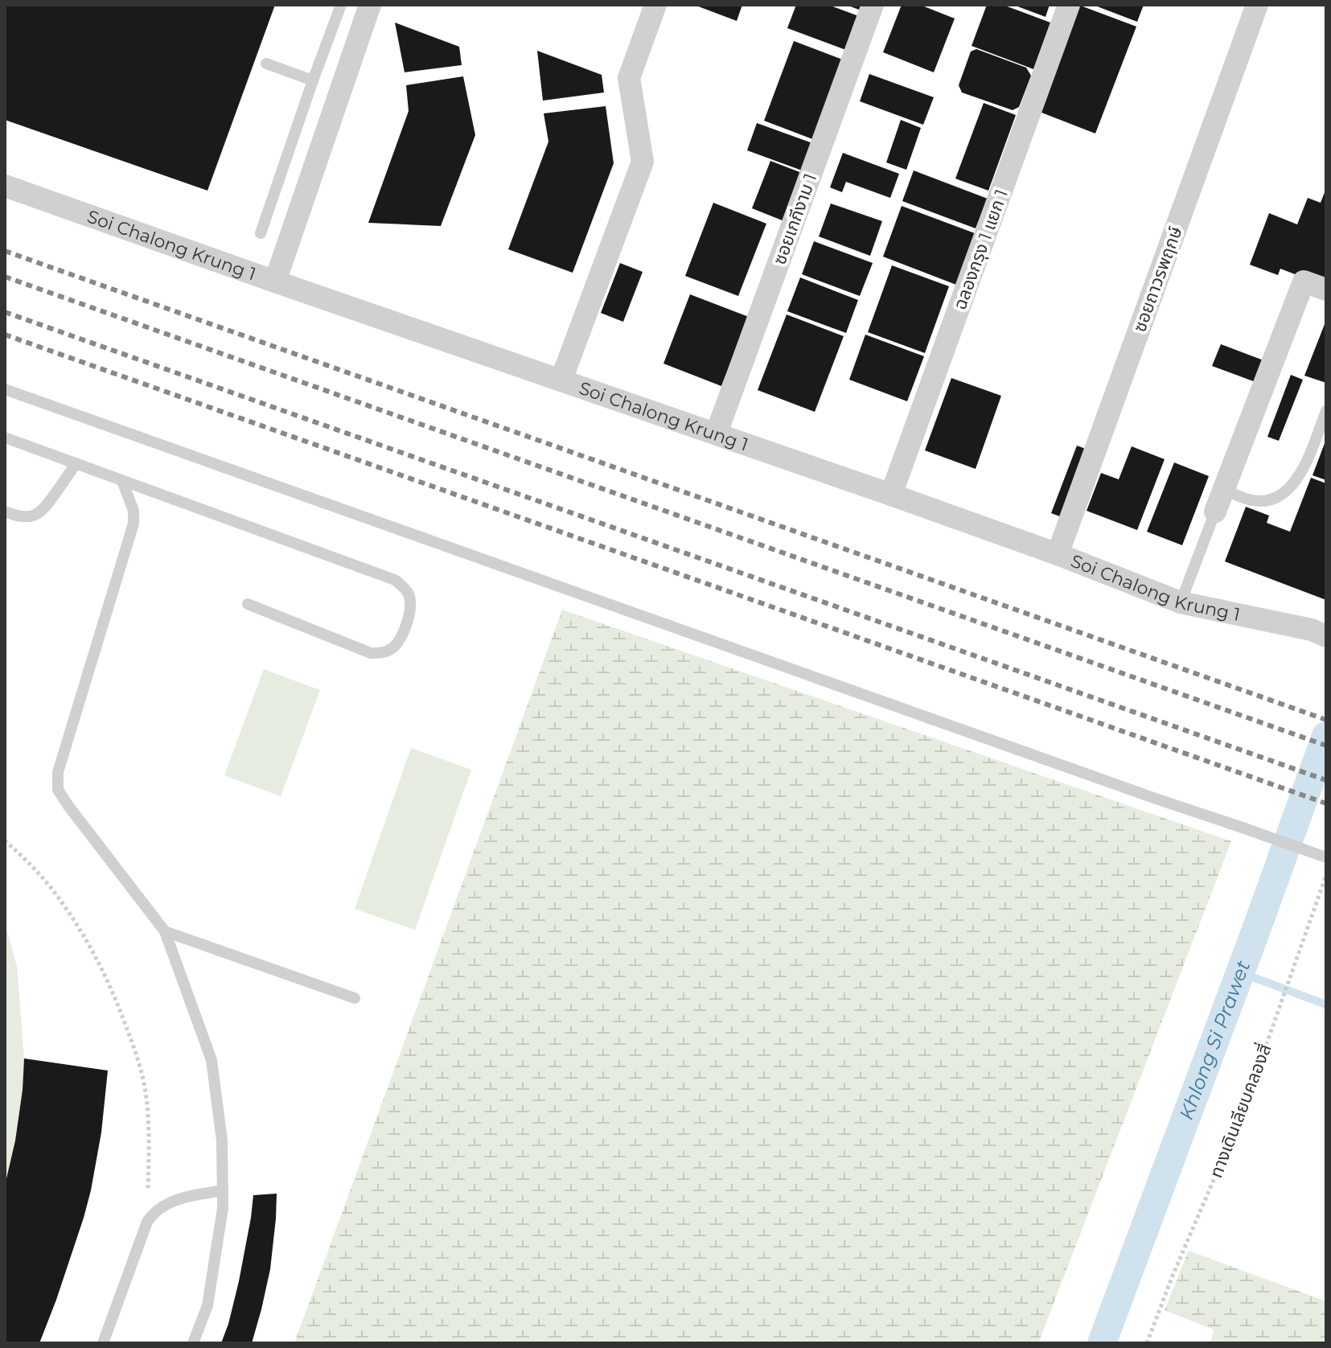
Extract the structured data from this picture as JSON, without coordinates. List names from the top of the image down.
{
  "streets": {
    "street": [
      "ซอยเกกีงาม 1",
      "Soi Chalong Krung 1",
      "ฉลองกรุง 1 แยก 1",
      "ซอยถาวรพฤกษ์"
    ],
    "path": ["ทางเดินเลียบคลองสี่"]
  },
  "crossings": [
    ["ซอยเกกีงาม 1", "Soi Chalong Krung 1"],
    ["Soi Chalong Krung 1", "ฉลองกรุง 1 แยก 1"],
    ["Soi Chalong Krung 1", "ซอยถาวรพฤกษ์"]
  ],
  "water": ["Khlong Si Prawet"]
}
